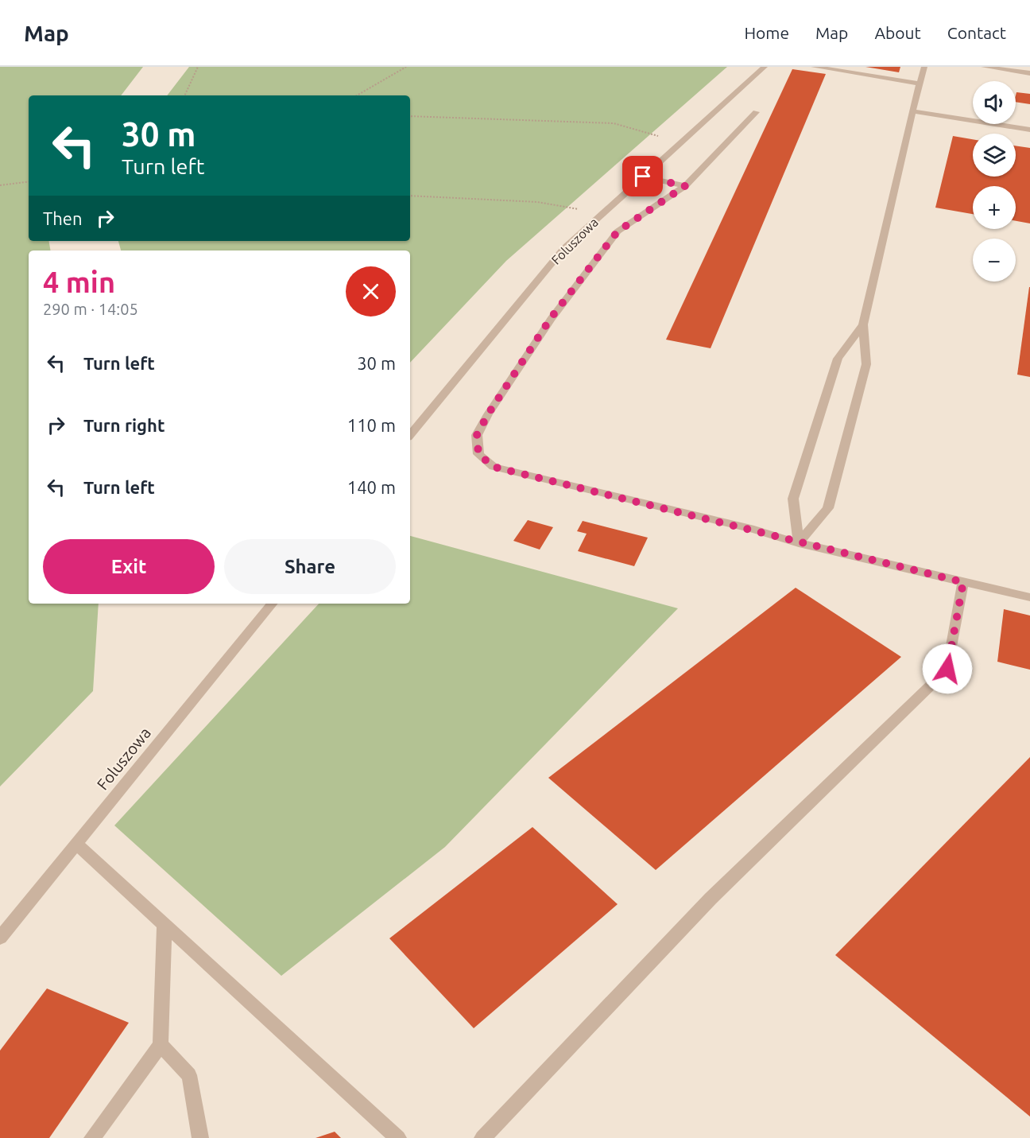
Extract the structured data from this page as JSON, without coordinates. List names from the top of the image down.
{
  "streets": {
    "street": ["Foluszowa"]
  },
  "page": {
    "header": "Map",
    "nav": [
      "Home",
      "Map",
      "About",
      "Contact"
    ],
    "map_buttons": ["+", "−"],
    "turn": ["30 m", "Turn left"],
    "then": "Then",
    "heading": ["4 min", "290 m · 14:05"],
    "list": [
      {
        "name": "Turn left",
        "value": "30 m"
      },
      {
        "name": "Turn right",
        "value": "110 m"
      },
      {
        "name": "Turn left",
        "value": "140 m"
      }
    ],
    "buttons": ["Exit", "Share"]
  }
}
